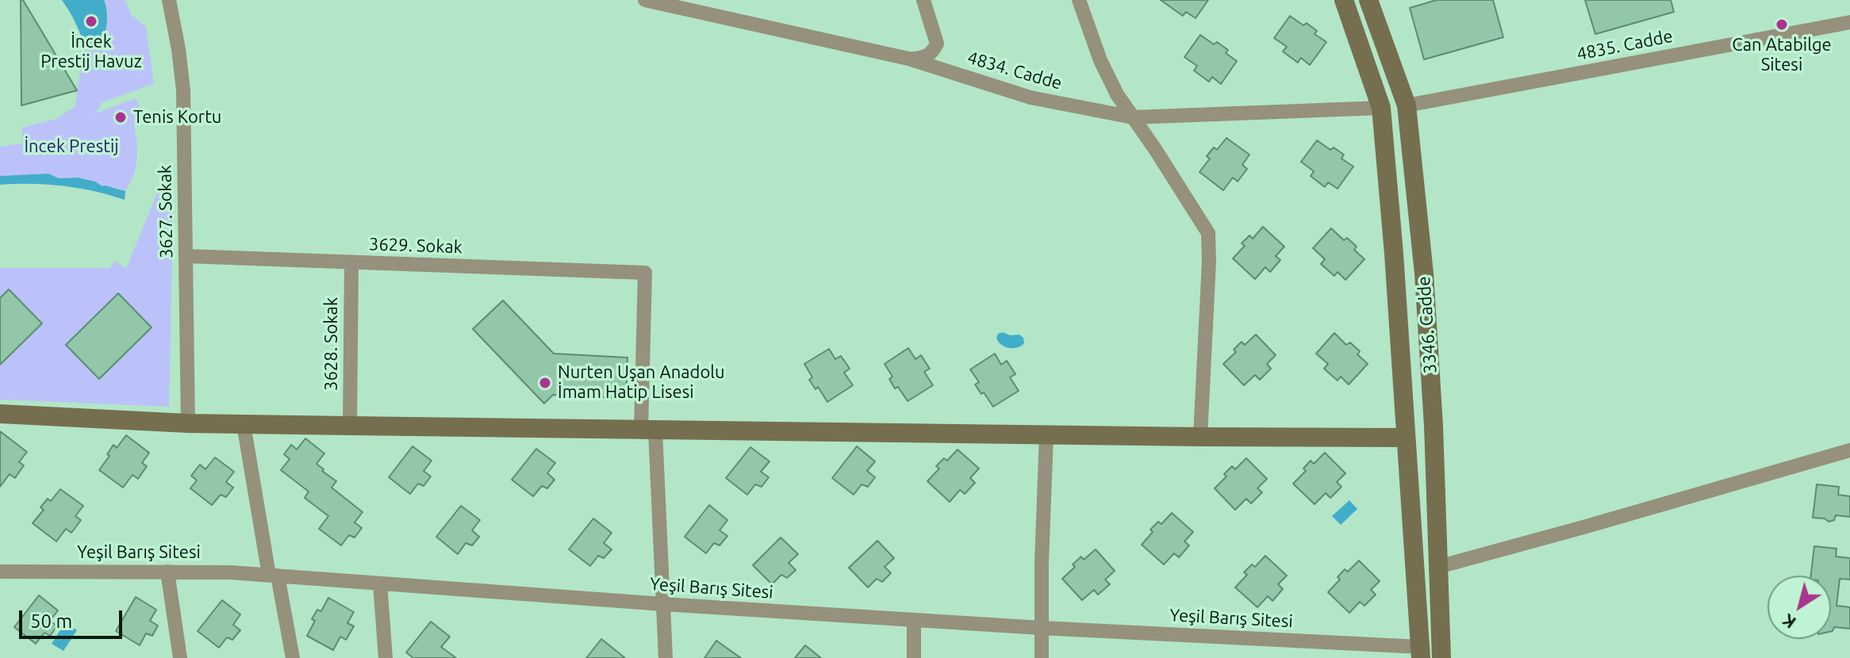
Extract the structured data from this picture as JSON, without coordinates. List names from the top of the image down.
{
  "streets": {
    "street": [
      "4835. Cadde",
      "4834. Cadde",
      "3627. Sokak",
      "3629. Sokak",
      "3346. Cadde",
      "3628. Sokak",
      "Yeşil Barış Sitesi"
    ]
  },
  "crossings": [
    ["4835. Cadde", "3346. Cadde"],
    ["4834. Cadde", "3346. Cadde"],
    ["3627. Sokak", "3629. Sokak"],
    ["3629. Sokak", "3628. Sokak"],
    ["3346. Cadde", "Yeşil Barış Sitesi"]
  ],
  "parks": ["İncek Prestij"],
  "places": [
    "İncek Prestij Havuz",
    "Can Atabilge Sitesi",
    "Tenis Kortu",
    "Nurten Uşan Anadolu İmam Hatip Lisesi"
  ],
  "scale_bar": "50 m",
  "north": "bottom left"
}
